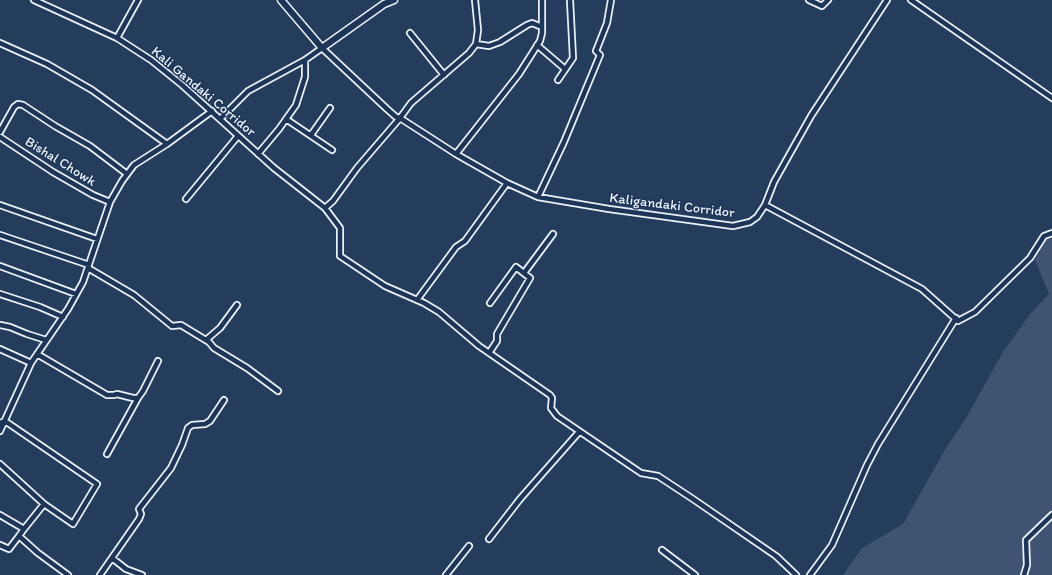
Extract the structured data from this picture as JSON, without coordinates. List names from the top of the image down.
{
  "streets": {
    "street": ["Kali Gandaki Corridor", "Bishal Chowk", "Kaligandaki Corridor"]
  }
}
